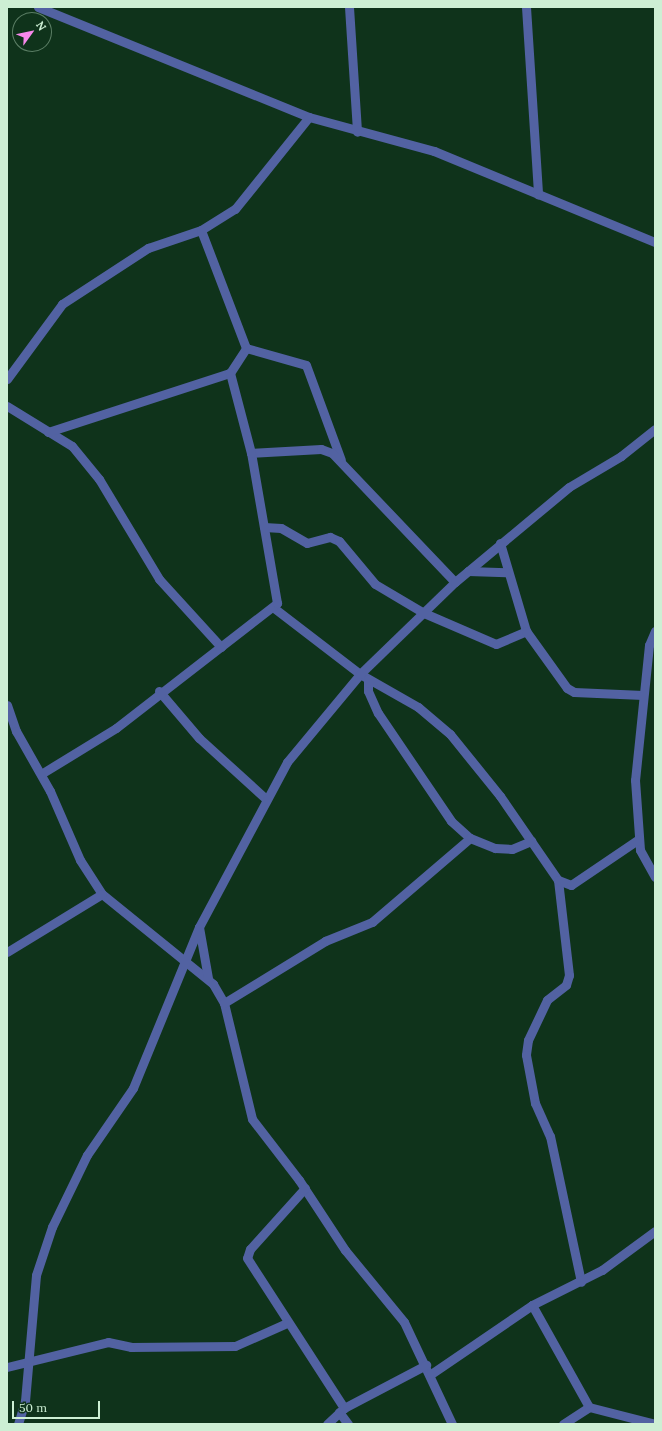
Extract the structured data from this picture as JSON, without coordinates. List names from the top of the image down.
{
  "scale_bar": "50 m",
  "north": "top right"
}
